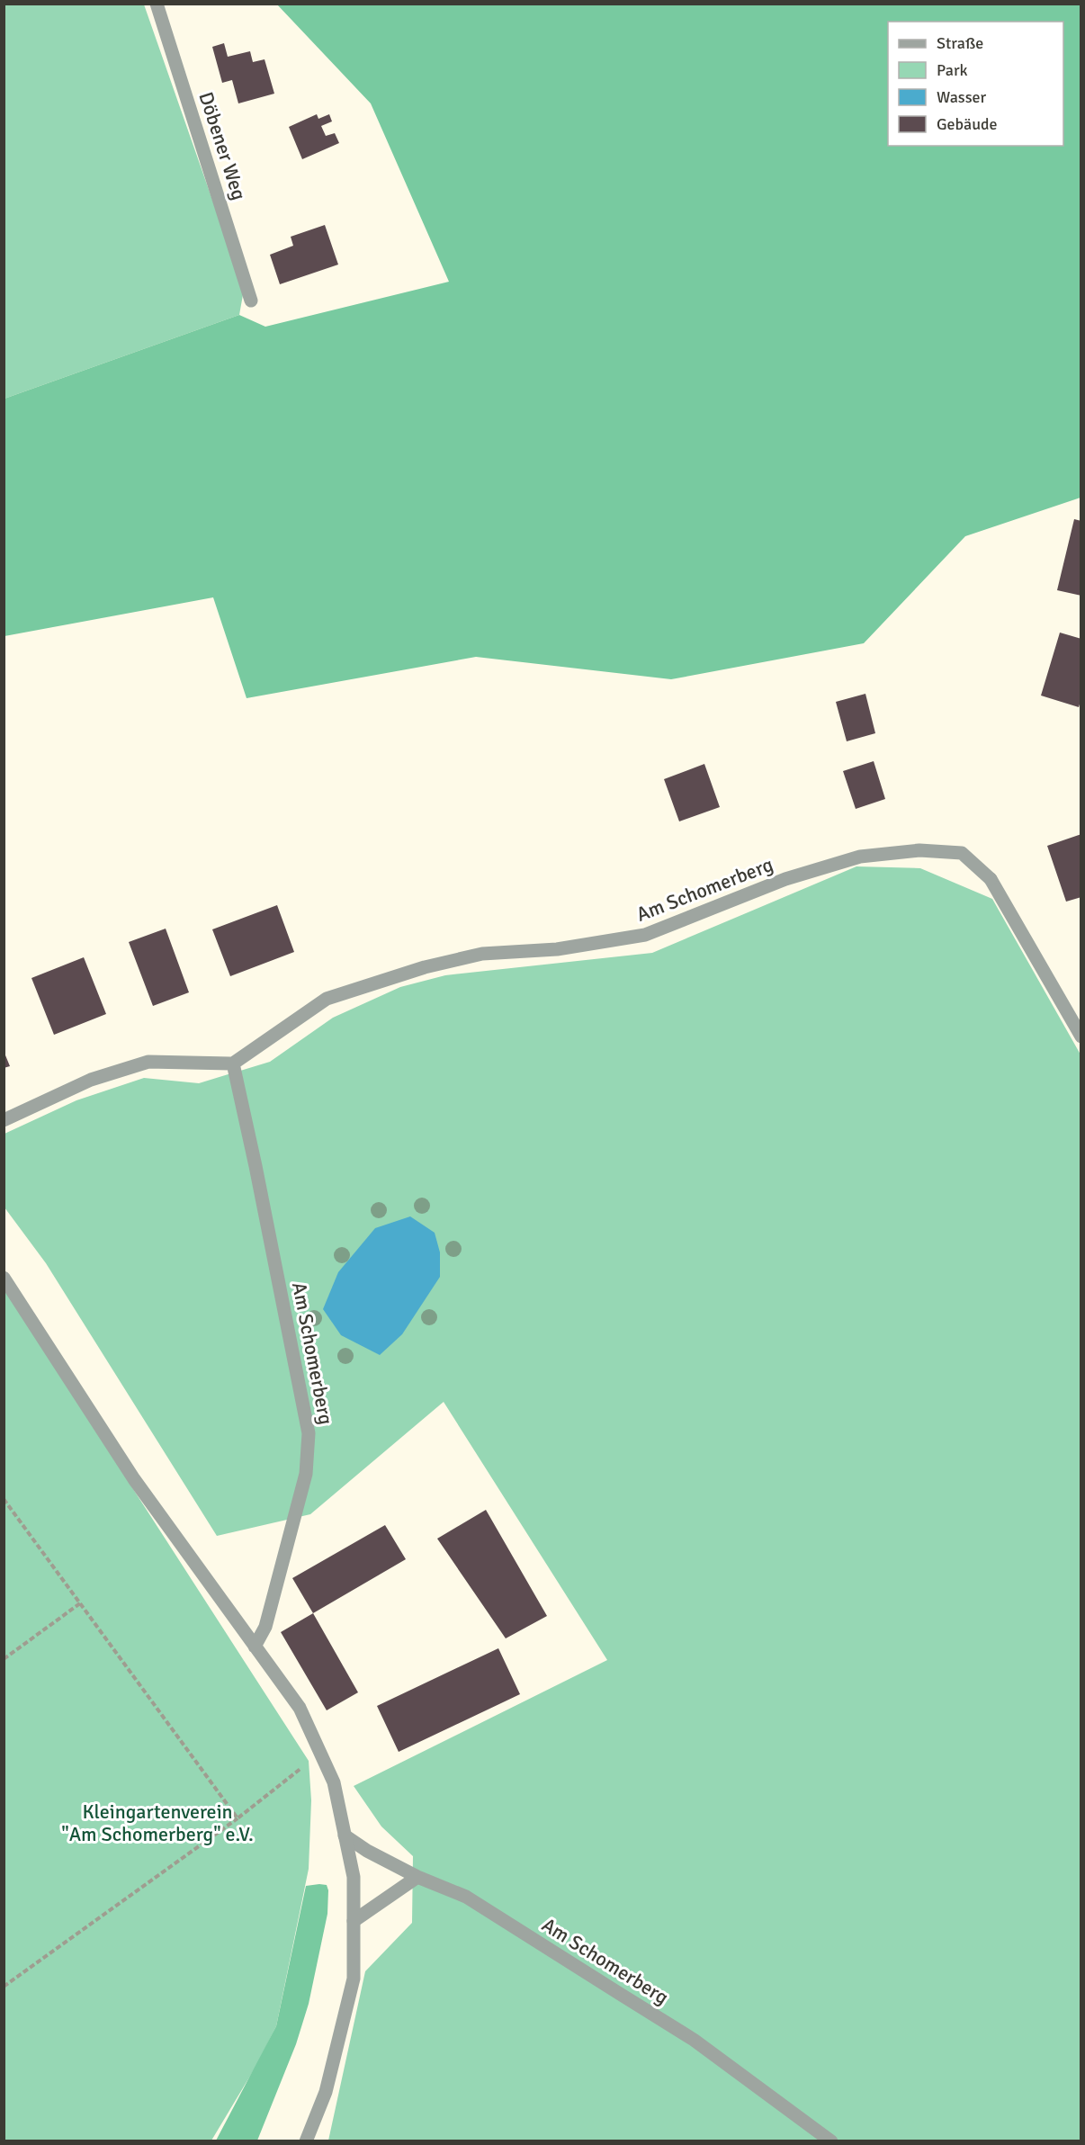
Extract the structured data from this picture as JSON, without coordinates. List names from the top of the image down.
{
  "streets": {
    "street": ["Döbener Weg", "Am Schomerberg"]
  },
  "parks": ["Kleingartenverein \"Am Schomerberg\" e.V."],
  "legend": [
    "Straße",
    "Park",
    "Wasser",
    "Gebäude"
  ]
}
